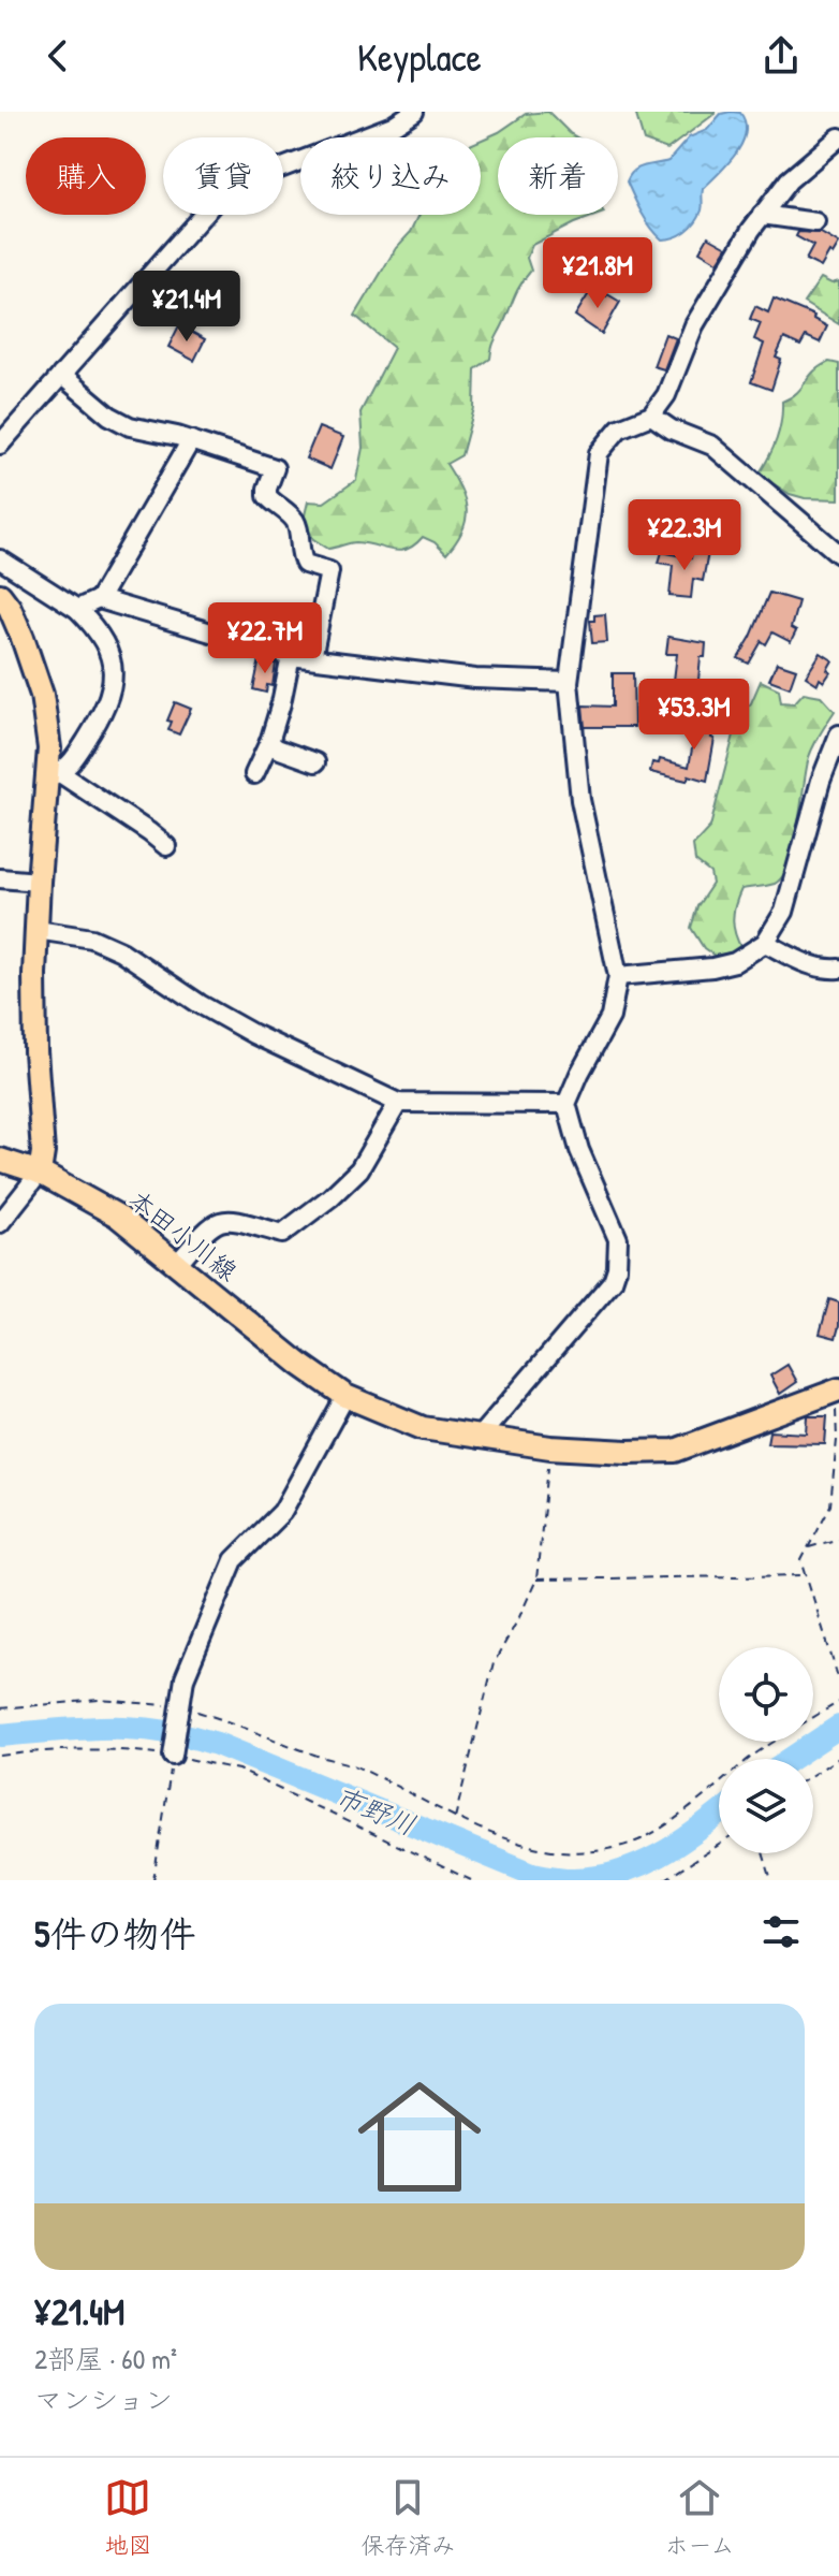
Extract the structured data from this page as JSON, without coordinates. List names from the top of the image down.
{
  "streets": {
    "main road": ["本田小川線"]
  },
  "water": ["市野川"],
  "page": {
    "header": "Keyplace",
    "chip": [
      "購入",
      "賃貸",
      "絞り込み",
      "新着"
    ],
    "price": [
      "¥21.8M",
      "¥21.4M",
      "¥22.3M",
      "¥22.7M",
      "¥53.3M"
    ],
    "heading": "5件の物件",
    "list": [
      {
        "name": "¥21.4M",
        "note": "2部屋 · 60 m² · マンション"
      }
    ],
    "tabs": ["地図", "保存済み", "ホーム"]
  }
}
